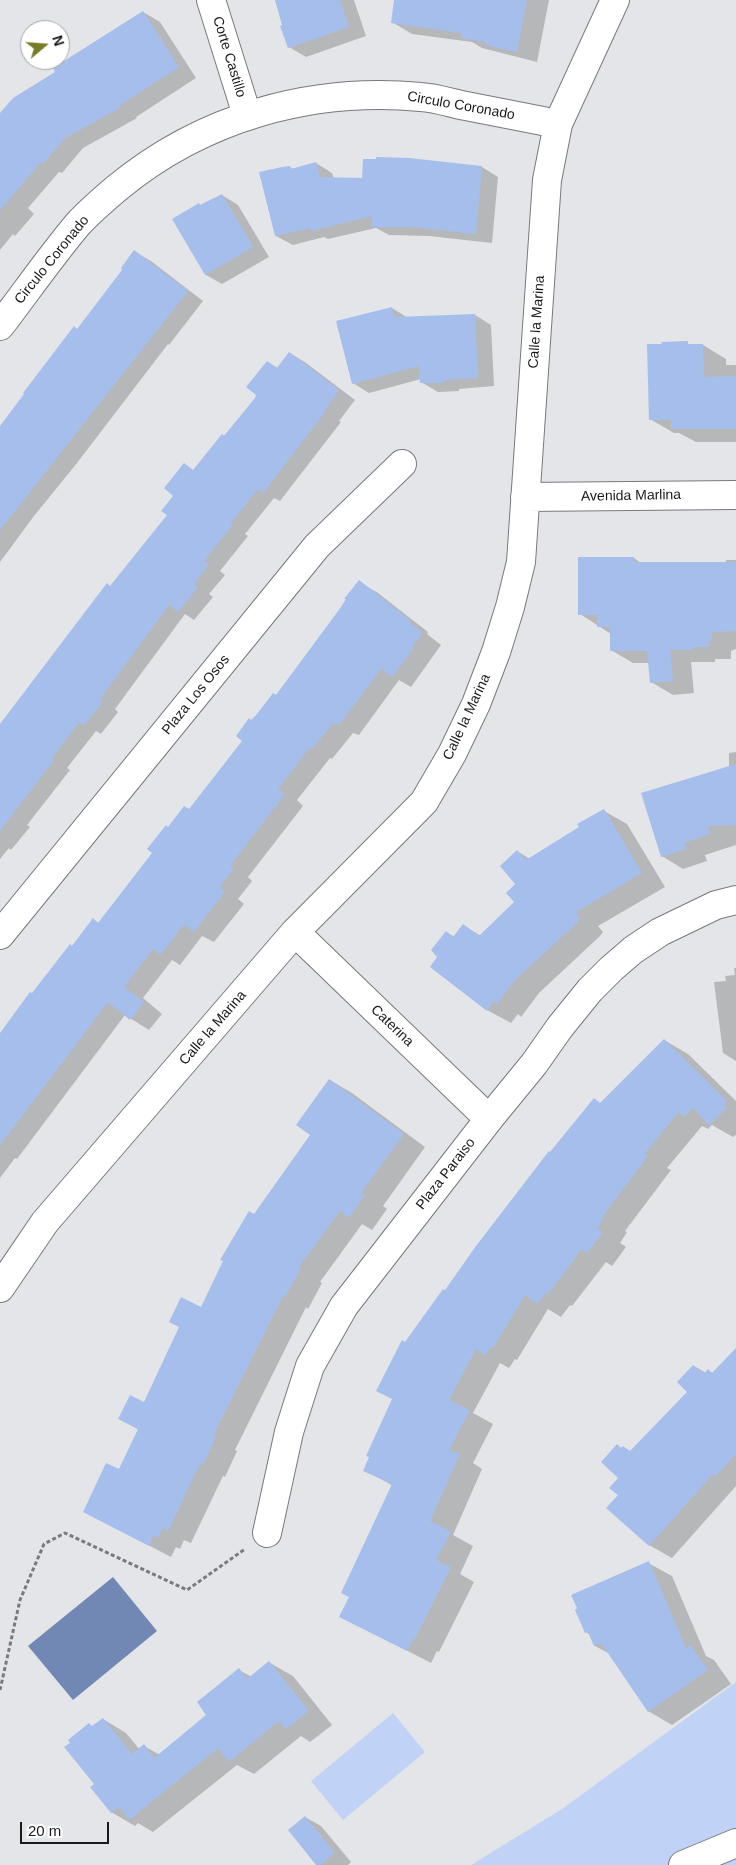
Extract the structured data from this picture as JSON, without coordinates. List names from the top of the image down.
{
  "streets": {
    "street": [
      "Corte Castillo",
      "Circulo Coronado",
      "Calle la Marina",
      "Avenida Marlina",
      "Plaza Los Osos",
      "Caterina",
      "Plaza Paraiso"
    ]
  },
  "crossings": [
    ["Corte Castillo", "Circulo Coronado"],
    ["Circulo Coronado", "Calle la Marina"],
    ["Calle la Marina", "Avenida Marlina"],
    ["Calle la Marina", "Caterina"],
    ["Caterina", "Plaza Paraiso"]
  ],
  "scale_bar": "20 m",
  "north": "right"
}
